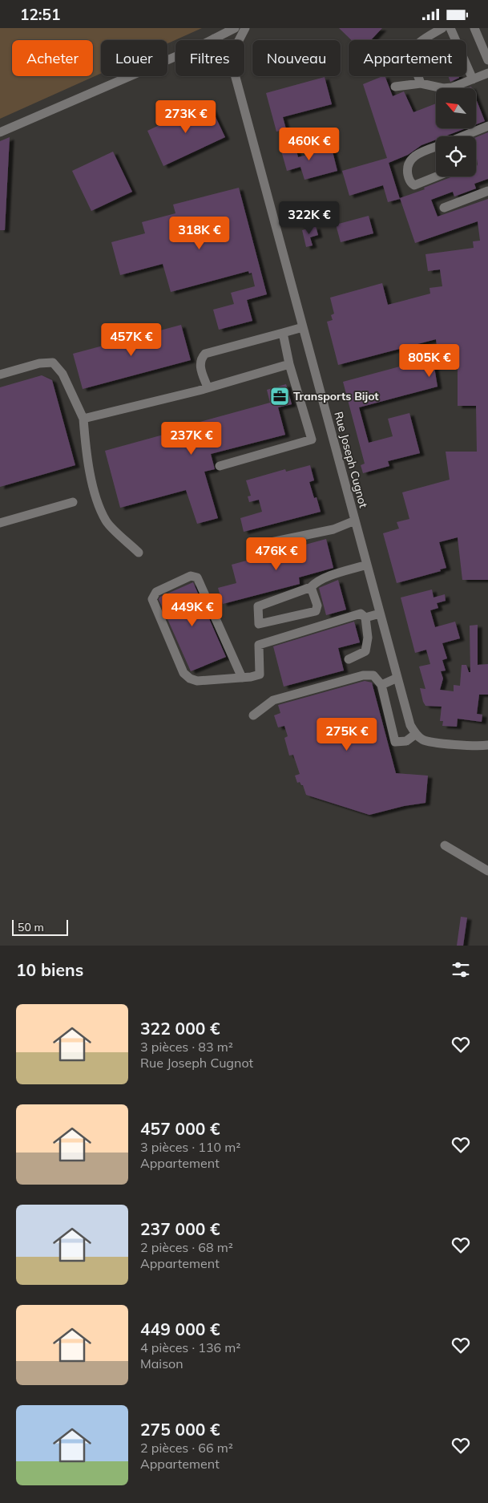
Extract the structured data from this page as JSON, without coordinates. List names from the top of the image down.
{
  "streets": {
    "street": ["Rue Joseph Cugnot"]
  },
  "places": {
    "office": ["Transports Bijot"]
  },
  "scale_bar": "50 m",
  "north": "top left",
  "page": {
    "status": "12:51",
    "chip": [
      "Acheter",
      "Louer",
      "Filtres",
      "Nouveau",
      "Appartement"
    ],
    "price": [
      "273K €",
      "460K €",
      "322K €",
      "318K €",
      "457K €",
      "805K €",
      "237K €",
      "476K €",
      "449K €",
      "275K €"
    ],
    "scale": "50 m",
    "heading": "10 biens",
    "list": [
      {
        "name": "322 000 €",
        "note": "3 pièces · 83 m² · Rue Joseph Cugnot"
      },
      {
        "name": "457 000 €",
        "note": "3 pièces · 110 m² · Appartement"
      },
      {
        "name": "237 000 €",
        "note": "2 pièces · 68 m² · Appartement"
      },
      {
        "name": "449 000 €",
        "note": "4 pièces · 136 m² · Maison"
      },
      {
        "name": "275 000 €",
        "note": "2 pièces · 66 m² · Appartement"
      }
    ]
  }
}
